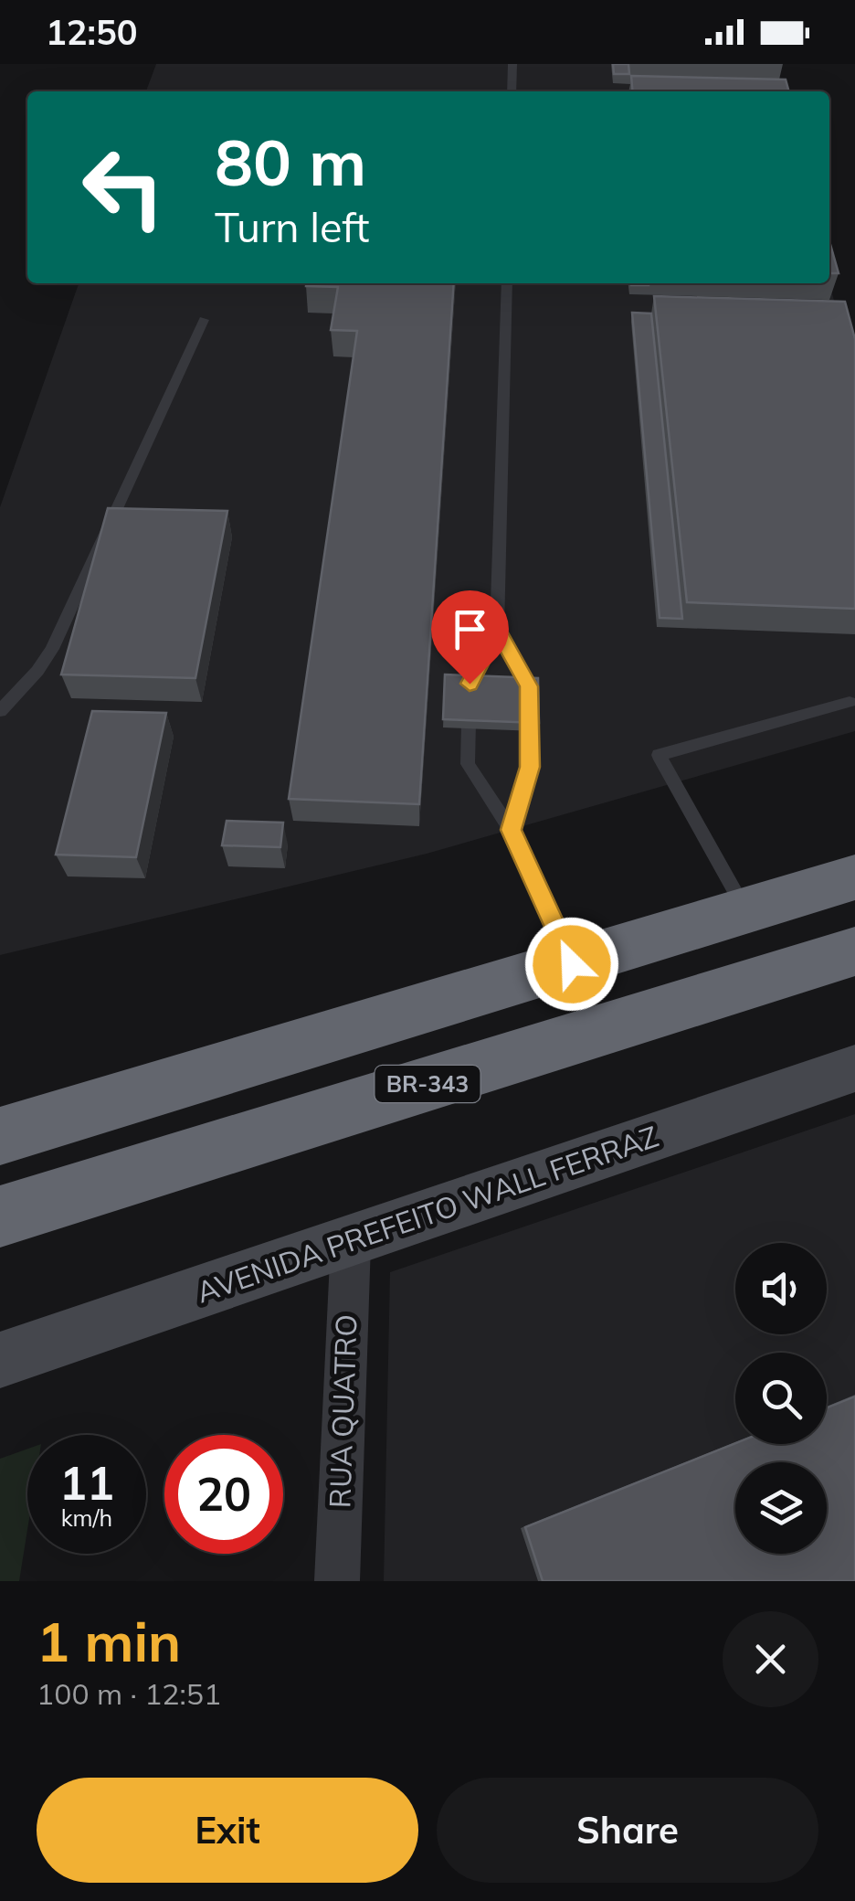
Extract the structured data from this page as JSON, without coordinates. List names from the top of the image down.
{
  "streets": {
    "highway": ["BR-343"],
    "street": ["AVENIDA PREFEITO WALL FERRAZ", "RUA QUATRO"]
  },
  "crossings": [
    ["AVENIDA PREFEITO WALL FERRAZ", "RUA QUATRO"]
  ],
  "page": {
    "status": "12:50",
    "turn": ["80 m", "Turn left"],
    "speed": "11 km/h",
    "limit": "20",
    "heading": ["1 min", "100 m · 12:51"],
    "buttons": ["Exit", "Share"]
  }
}
